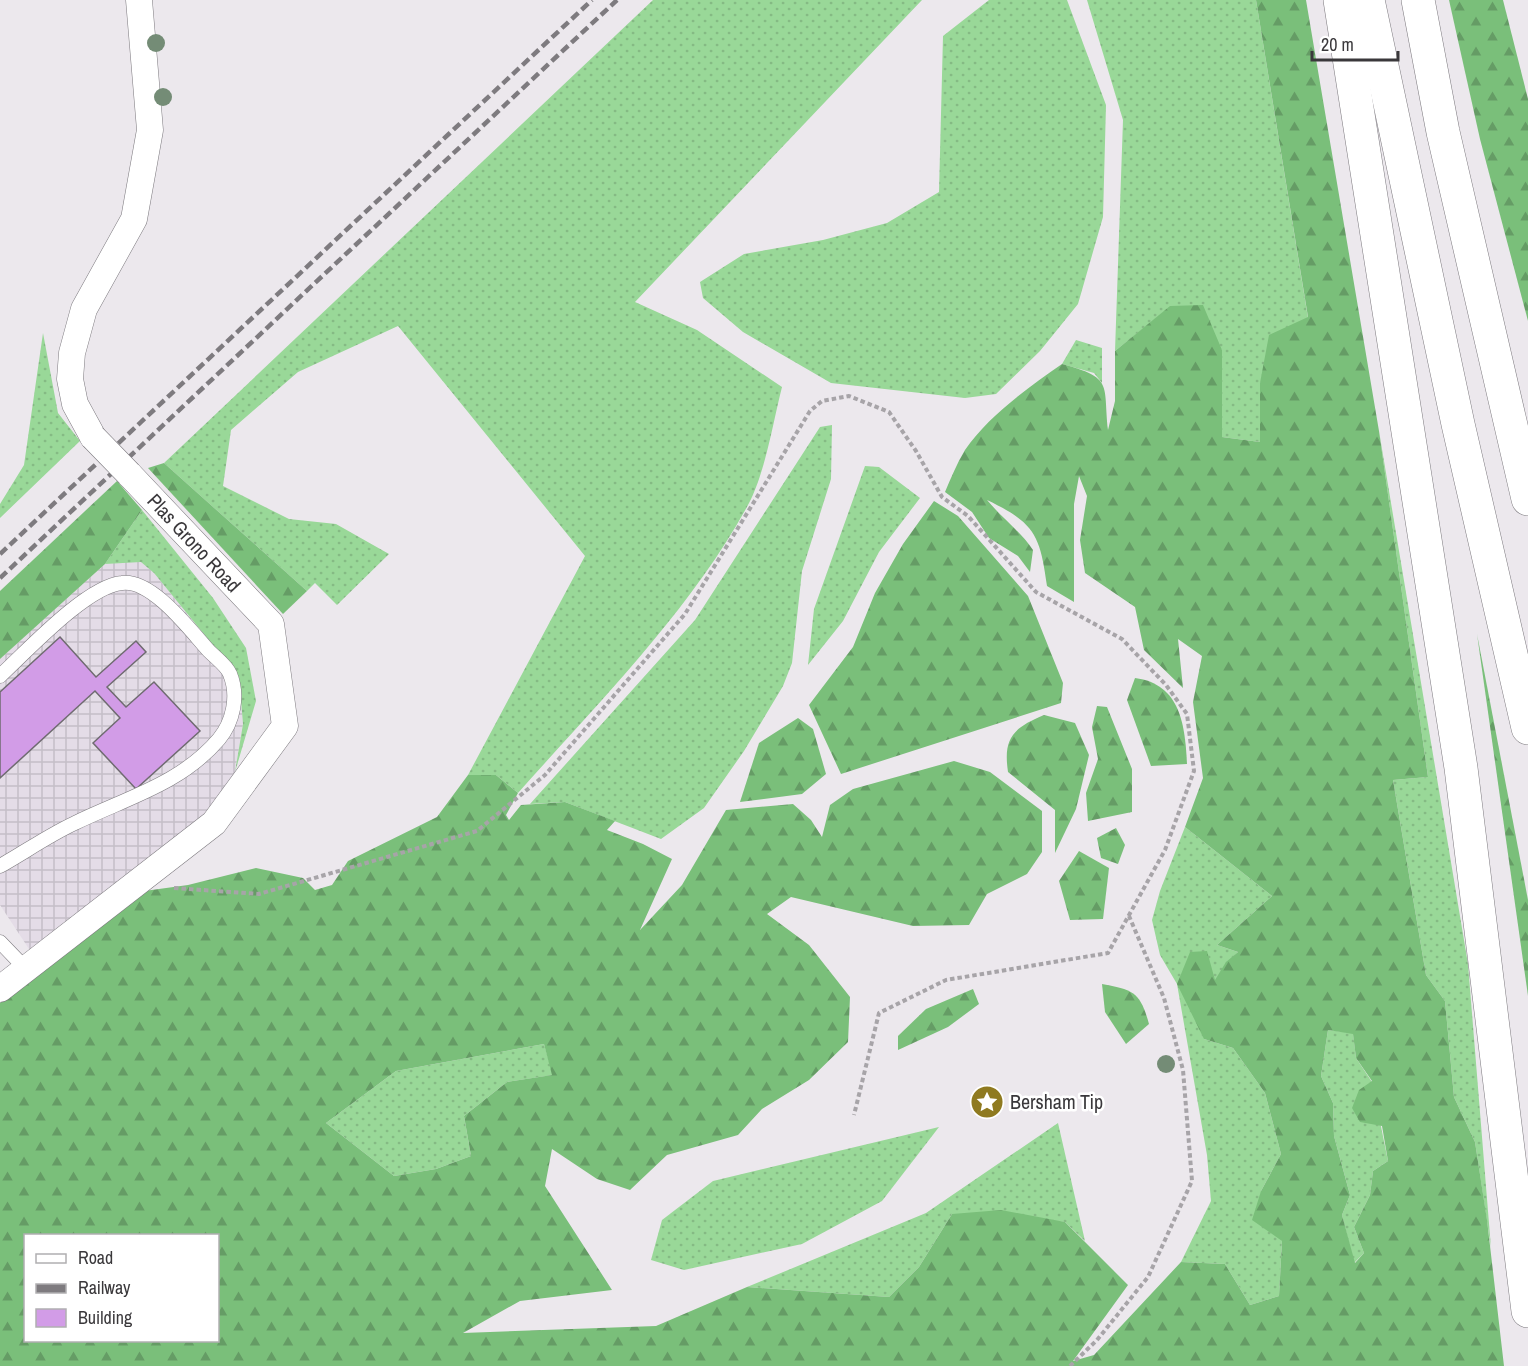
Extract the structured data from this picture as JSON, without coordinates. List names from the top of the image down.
{
  "streets": {
    "street": ["Plas Grono Road"]
  },
  "places": {
    "place": ["Bersham Tip"]
  },
  "legend": ["Road", "Railway", "Building"],
  "scale_bar": "20 m"
}
